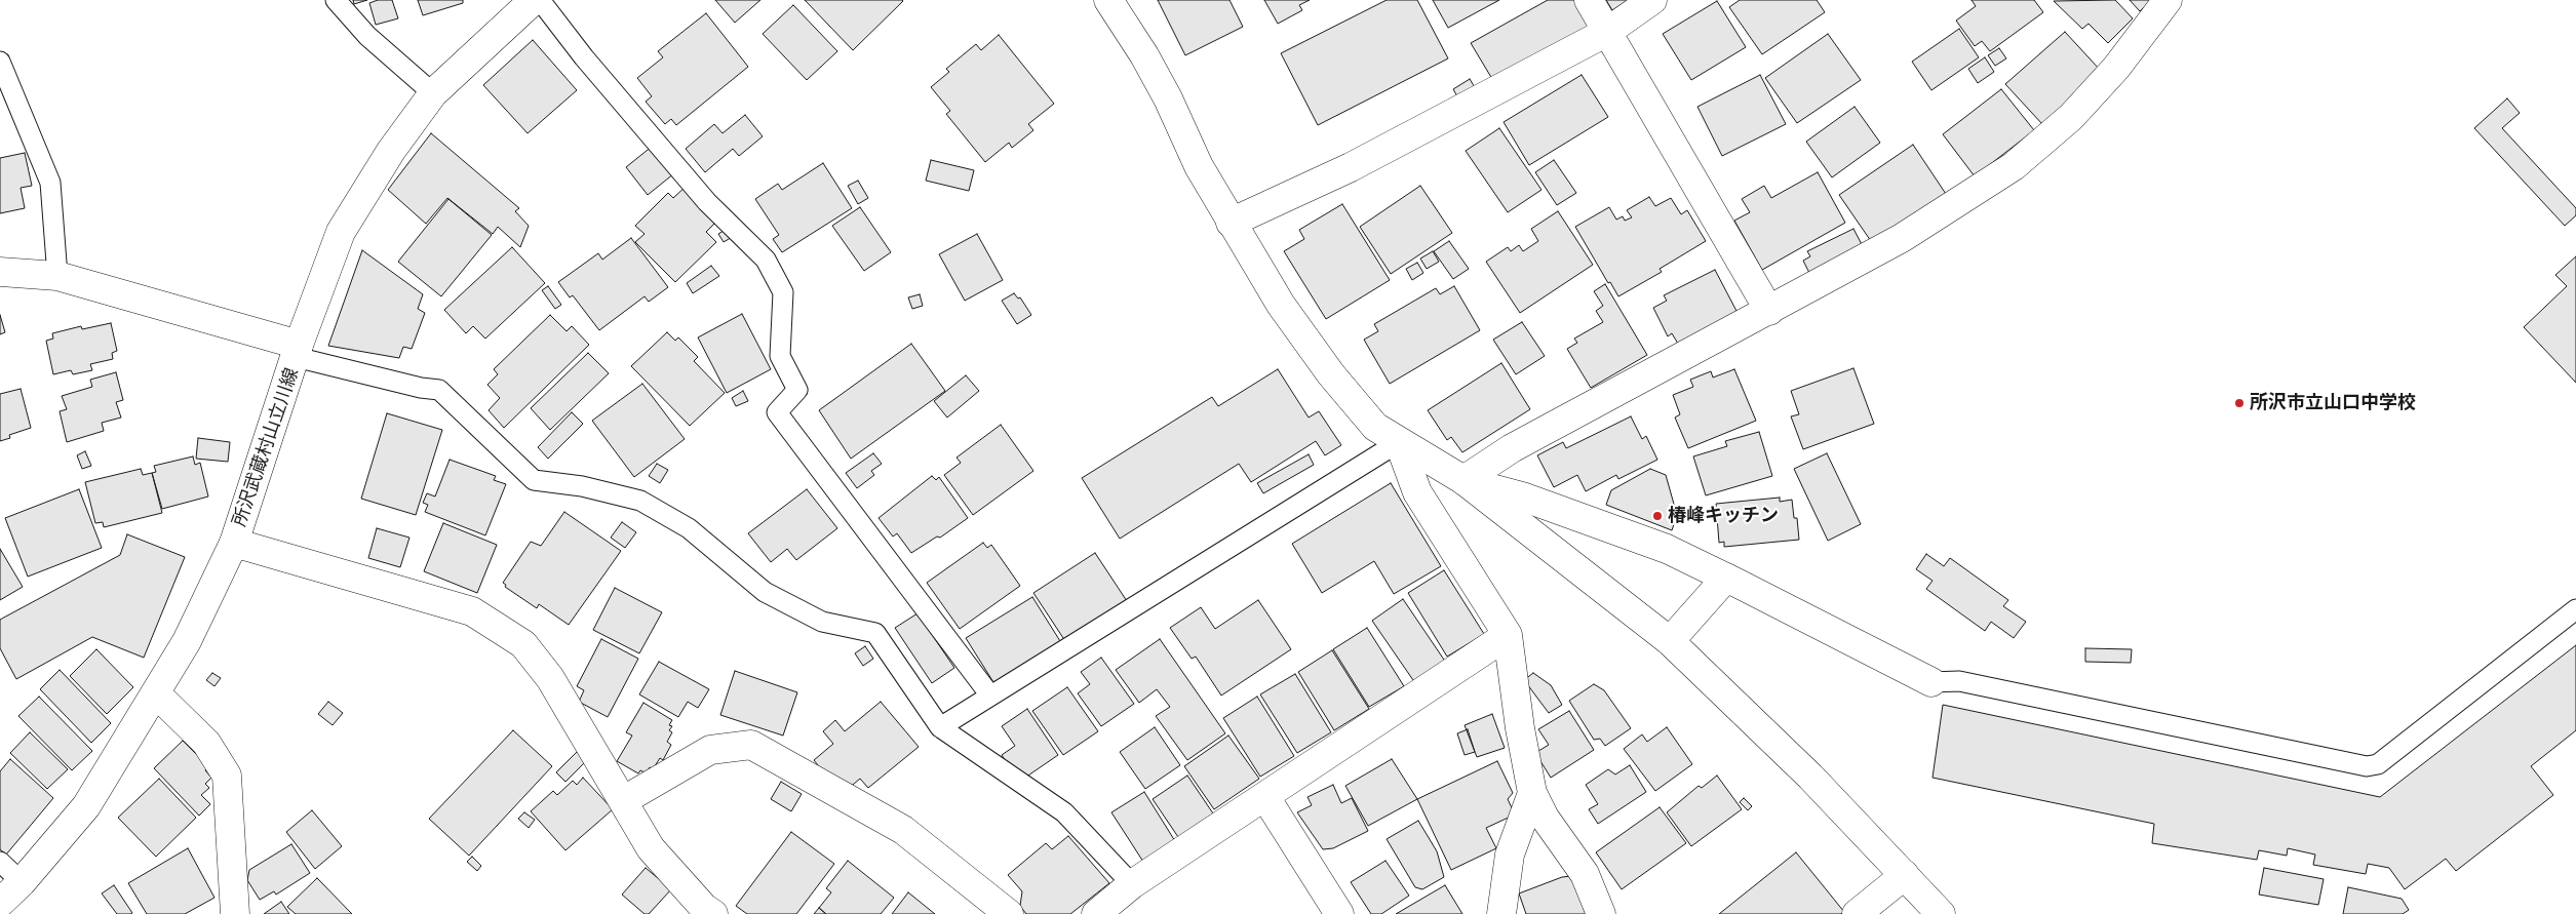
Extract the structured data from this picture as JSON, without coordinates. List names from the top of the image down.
{
  "streets": {
    "street": ["所沢武蔵村山立川線"]
  },
  "places": ["所沢市立山口中学校", "椿峰キッチン"]
}
